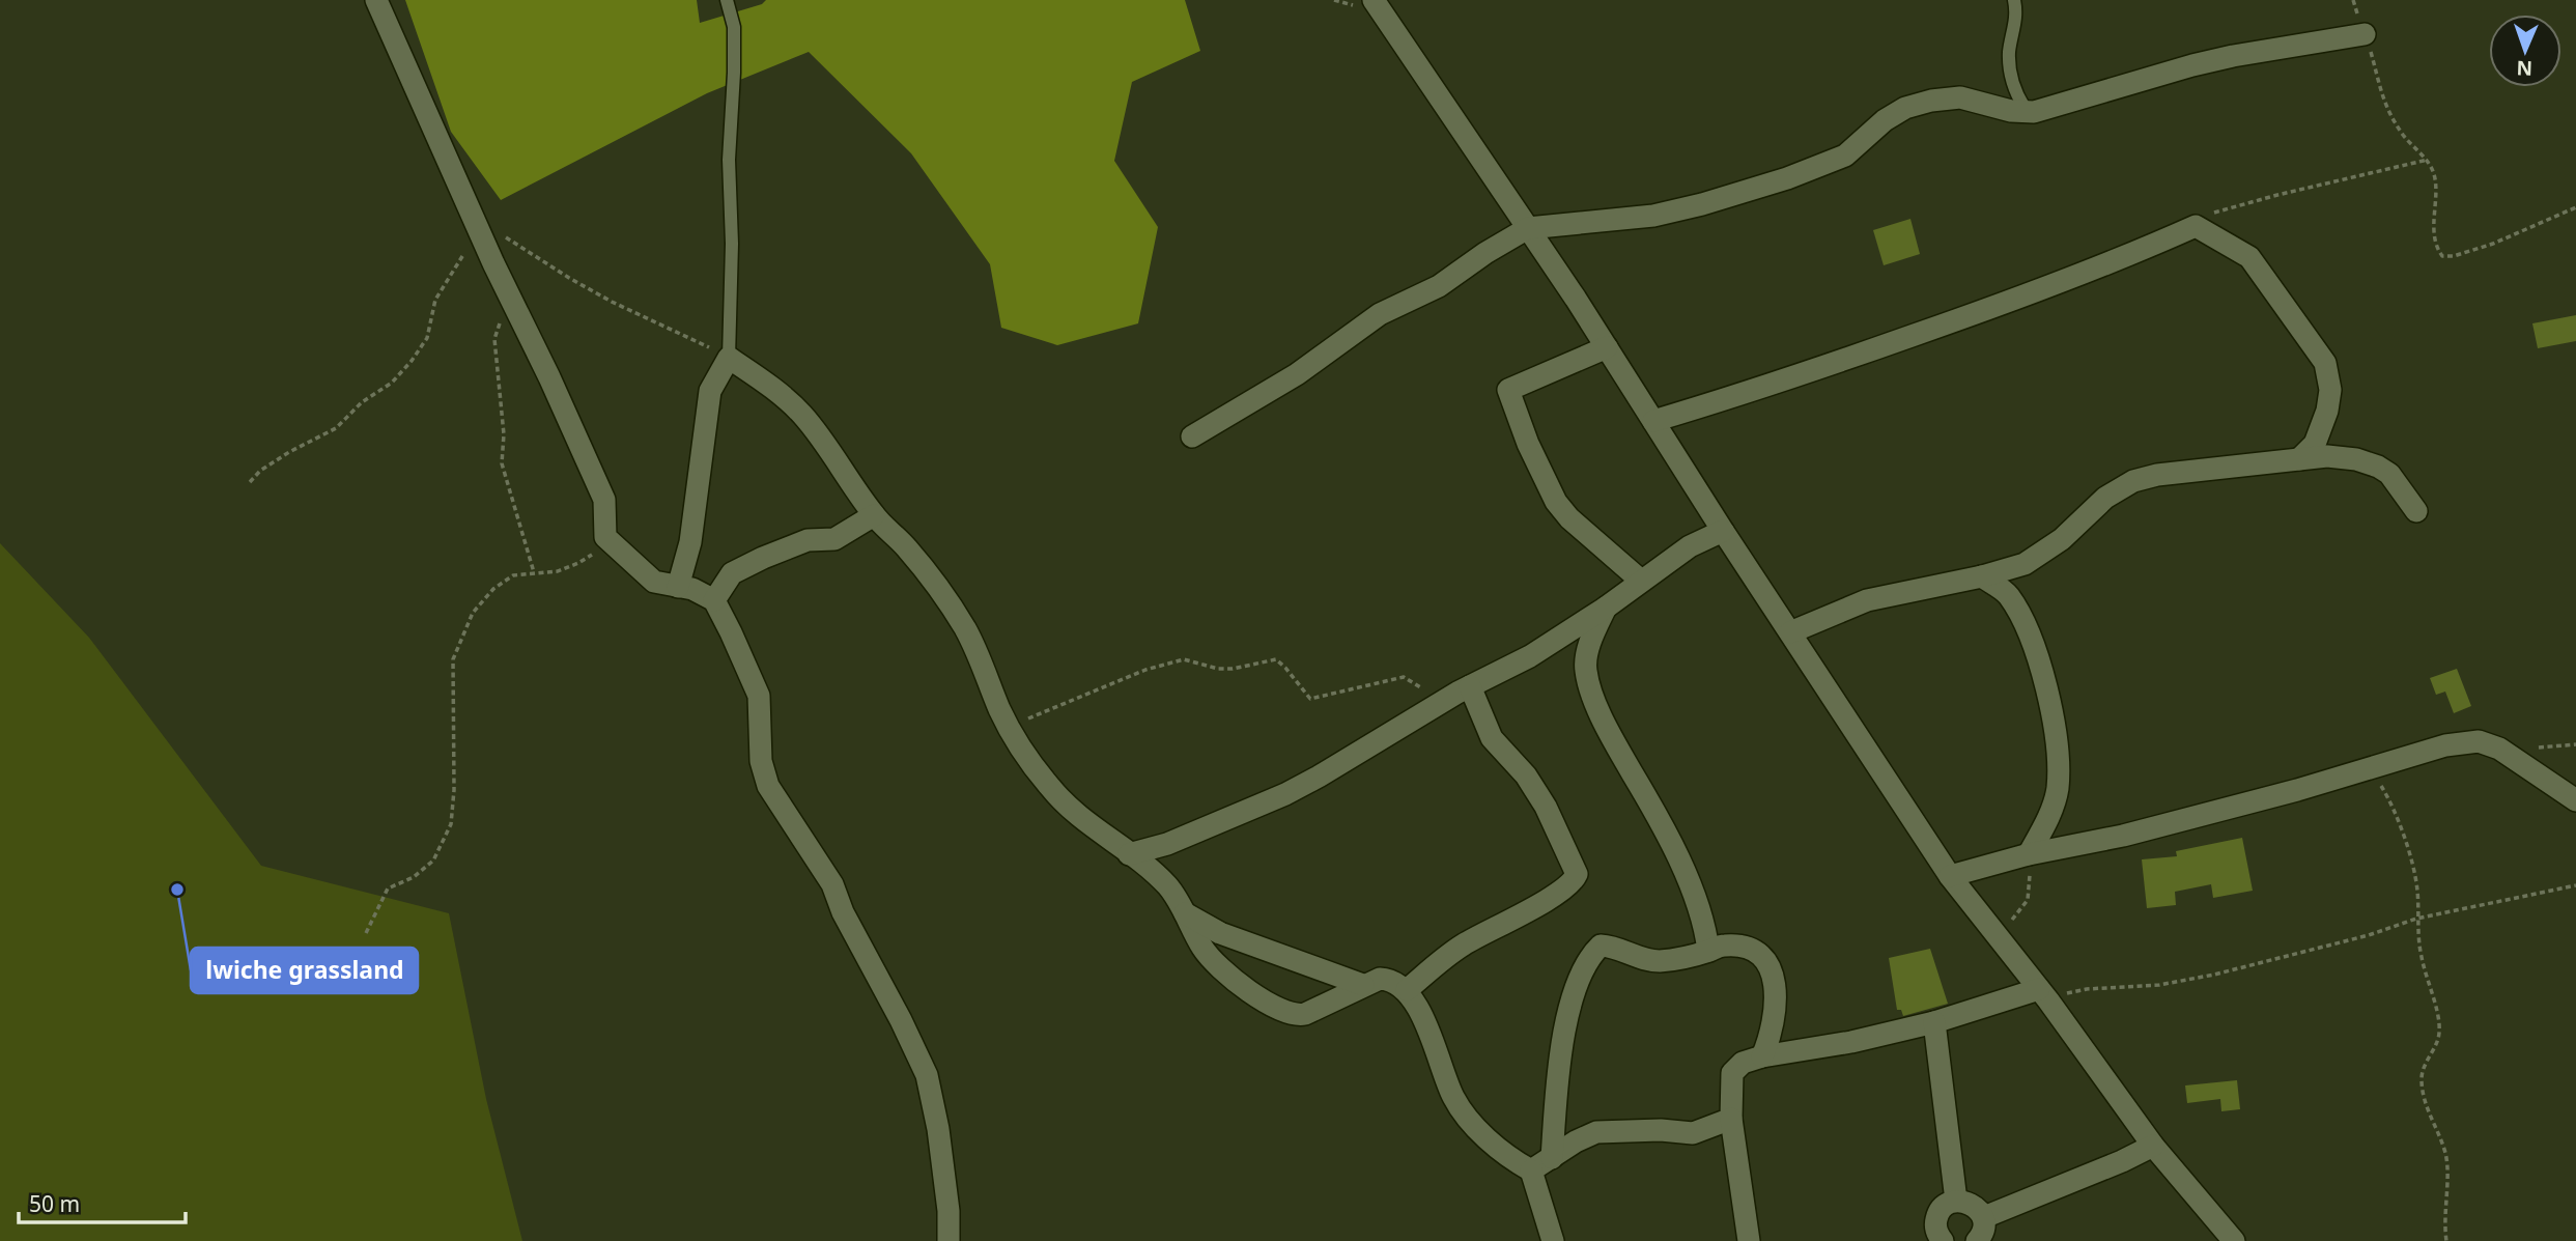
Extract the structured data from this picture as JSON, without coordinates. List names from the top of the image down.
{
  "places": ["lwiche grassland"],
  "scale_bar": "50 m",
  "north": "bottom"
}
